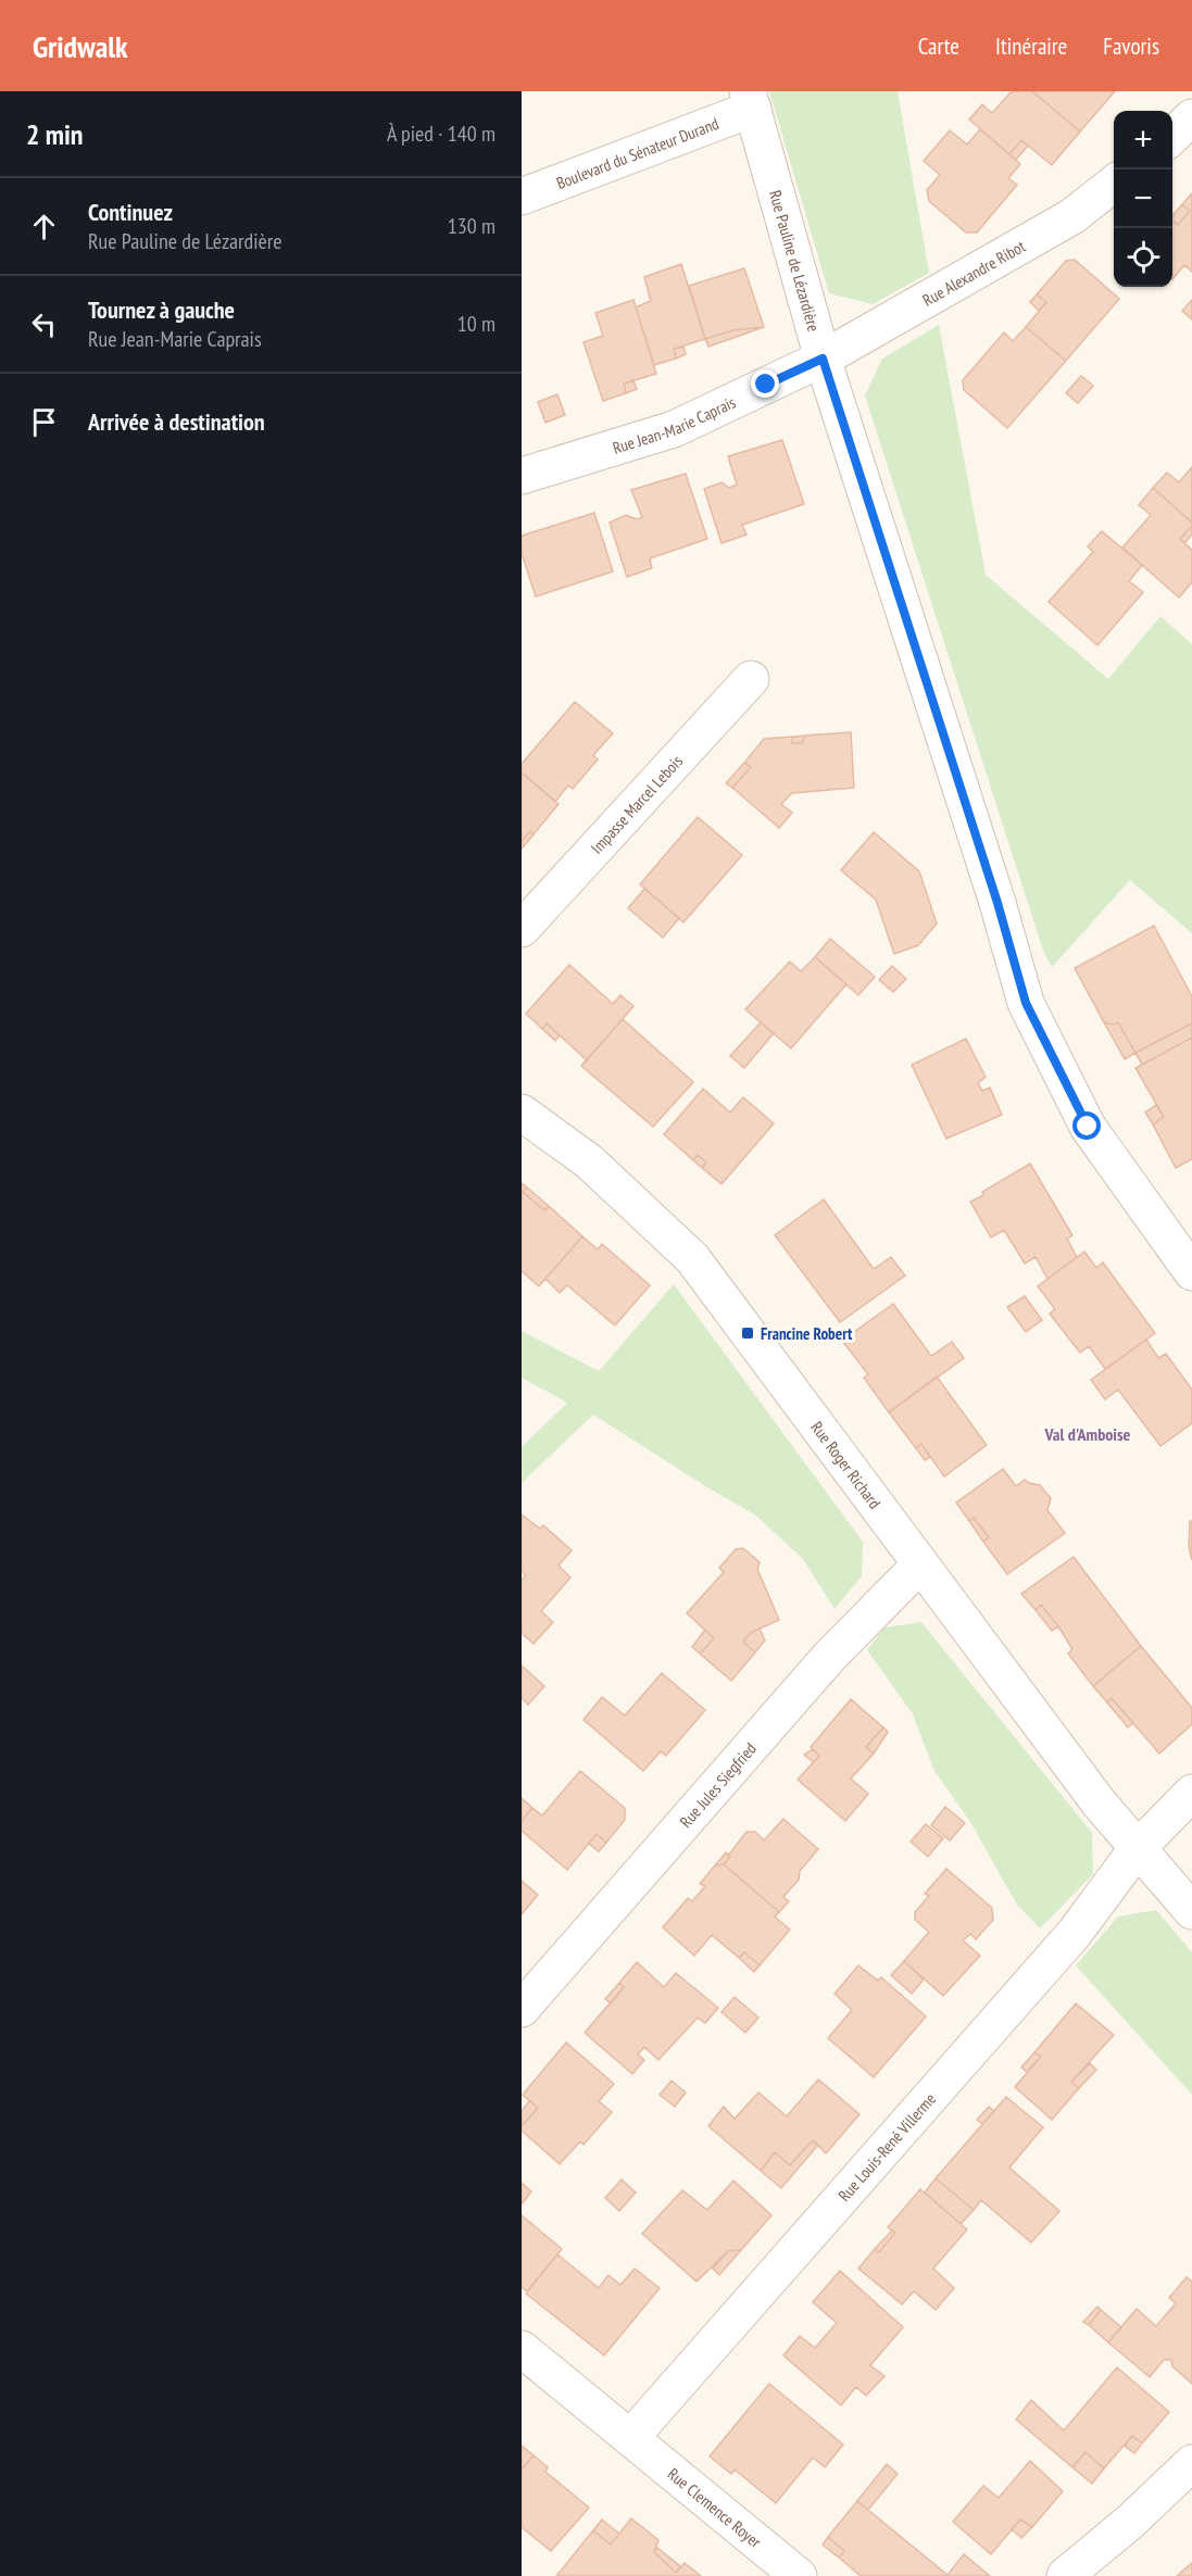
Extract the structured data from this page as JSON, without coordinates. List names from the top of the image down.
{
  "streets": {
    "street": [
      "Boulevard du Sénateur Durand",
      "Rue Pauline de Lézardière",
      "Rue Alexandre Ribot",
      "Rue Jean-Marie Caprais",
      "Impasse Marcel Lebois",
      "Rue Roger Richard",
      "Rue Jules Siegfried",
      "Rue Louis-René Villerme",
      "Rue Clemence Royer"
    ]
  },
  "crossings": [
    ["Boulevard du Sénateur Durand", "Rue Pauline de Lézardière"],
    ["Rue Pauline de Lézardière", "Rue Alexandre Ribot"],
    ["Rue Pauline de Lézardière", "Rue Jean-Marie Caprais"],
    ["Rue Alexandre Ribot", "Rue Jean-Marie Caprais"],
    ["Rue Roger Richard", "Rue Jules Siegfried"],
    ["Rue Roger Richard", "Rue Louis-René Villerme"],
    ["Rue Louis-René Villerme", "Rue Clemence Royer"]
  ],
  "districts": ["Val d'Amboise"],
  "places": {
    "transit": ["Francine Robert"]
  },
  "page": {
    "header": "Gridwalk",
    "nav": ["Carte", "Itinéraire", "Favoris"],
    "heading": ["2 min", "À pied · 140 m"],
    "map_buttons": ["+", "−"],
    "list": [
      ["Continuez", "Rue Pauline de Lézardière", "130 m"],
      ["Tournez à gauche", "Rue Jean-Marie Caprais", "10 m"],
      "Arrivée à destination"
    ]
  }
}
